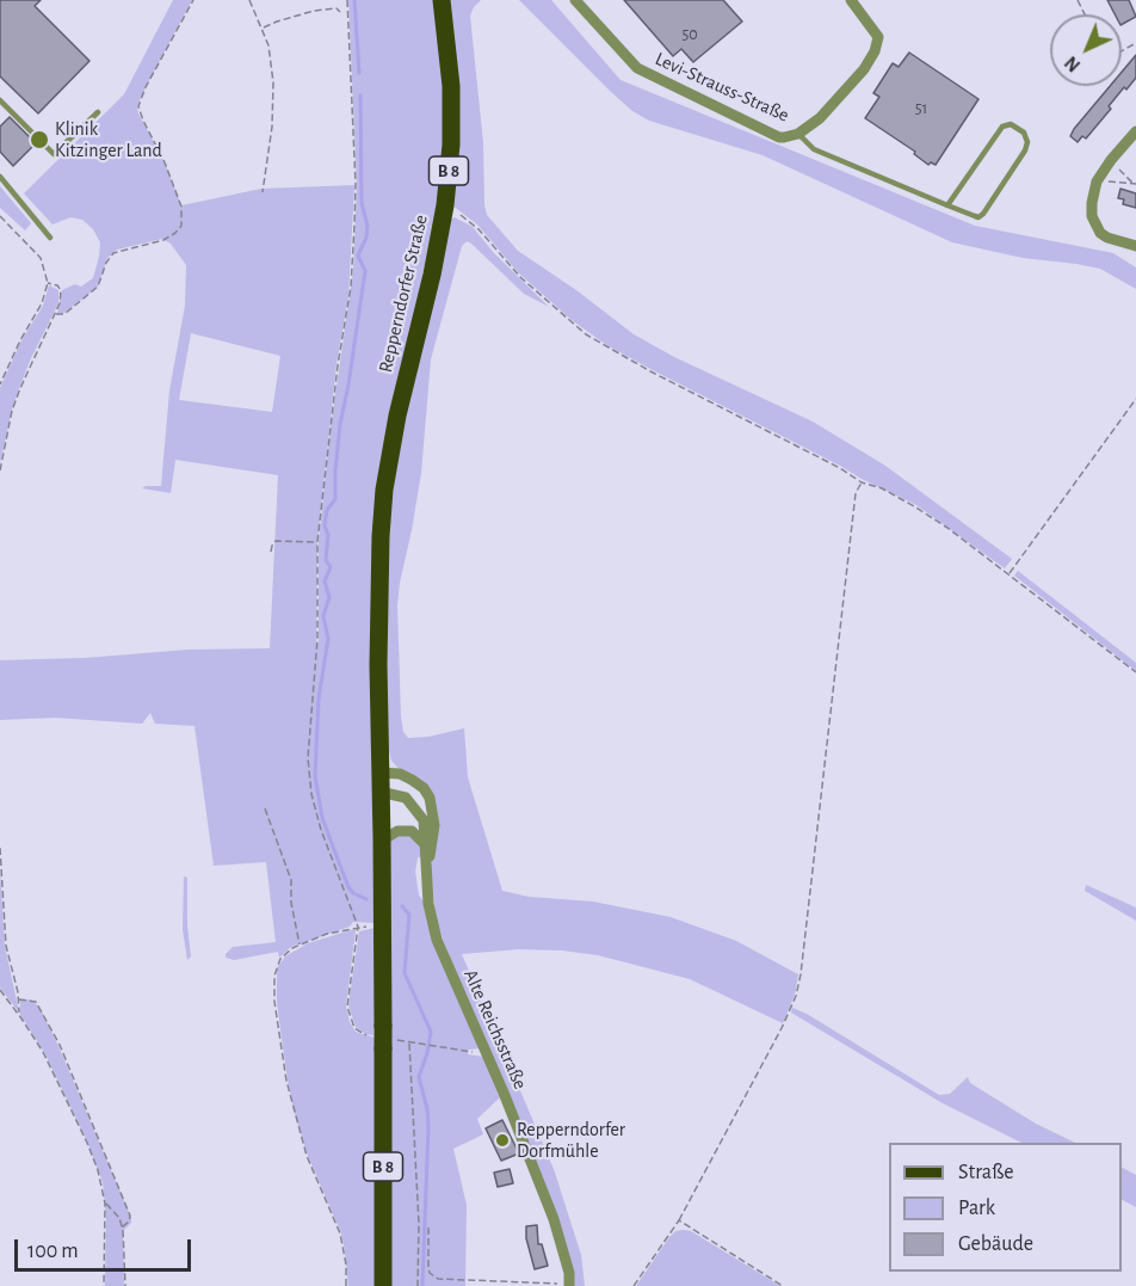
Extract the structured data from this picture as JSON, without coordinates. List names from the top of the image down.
{
  "streets": {
    "main road": ["B 8", "Repperndorfer Straße"],
    "street": ["Levi-Strauss-Straße", "Alte Reichsstraße"]
  },
  "crossings": [
    ["B 8", "Repperndorfer Straße"],
    ["B 8", "Alte Reichsstraße"],
    ["Repperndorfer Straße", "Alte Reichsstraße"]
  ],
  "places": ["Klinik Kitzinger Land", "Repperndorfer Dorfmühle"],
  "house_numbers": ["50", "51"],
  "legend": ["Straße", "Park", "Gebäude"],
  "scale_bar": "100 m",
  "north": "bottom left"
}
